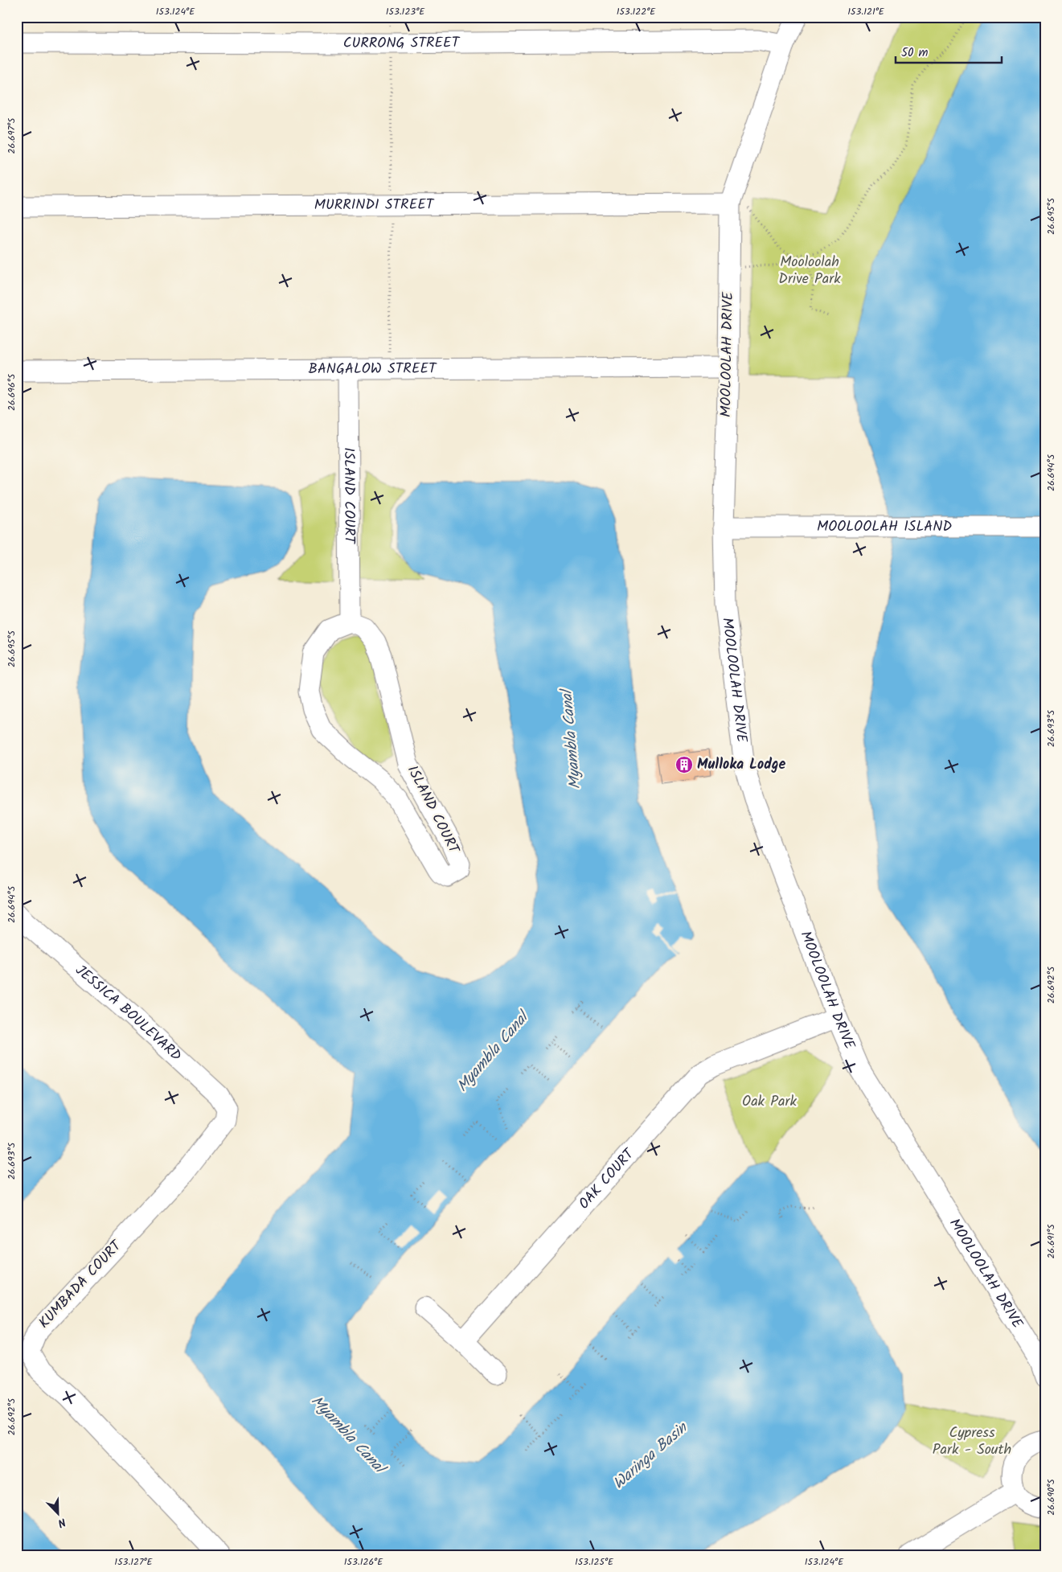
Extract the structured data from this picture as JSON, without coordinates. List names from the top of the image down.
{
  "streets": {
    "street": [
      "CURRONG STREET",
      "MURRINDI STREET",
      "MOOLOOLAH DRIVE",
      "BANGALOW STREET",
      "ISLAND COURT",
      "MOOLOOLAH ISLAND",
      "JESSICA BOULEVARD",
      "OAK COURT",
      "KUMBADA COURT"
    ]
  },
  "crossings": [
    ["CURRONG STREET", "MOOLOOLAH DRIVE"],
    ["MURRINDI STREET", "MOOLOOLAH DRIVE"],
    ["MOOLOOLAH DRIVE", "BANGALOW STREET"],
    ["MOOLOOLAH DRIVE", "MOOLOOLAH ISLAND"],
    ["MOOLOOLAH DRIVE", "OAK COURT"],
    ["BANGALOW STREET", "ISLAND COURT"],
    ["JESSICA BOULEVARD", "KUMBADA COURT"]
  ],
  "water": ["Myambla Canal", "Waringa Basin"],
  "parks": ["Mooloolah Drive Park", "Oak Park", "Cypress Park - South"],
  "places": {
    "building": ["Mulloka Lodge"]
  },
  "scale_bar": "50 m",
  "north": "bottom right",
  "coordinates": [
    "153.124°E",
    "153.123°E",
    "153.122°E",
    "153.121°E",
    "26.697°S",
    "26.695°S",
    "26.696°S",
    "26.694°S",
    "26.693°S",
    "26.692°S",
    "26.691°S",
    "26.690°S",
    "153.127°E",
    "153.126°E",
    "153.125°E"
  ]
}
